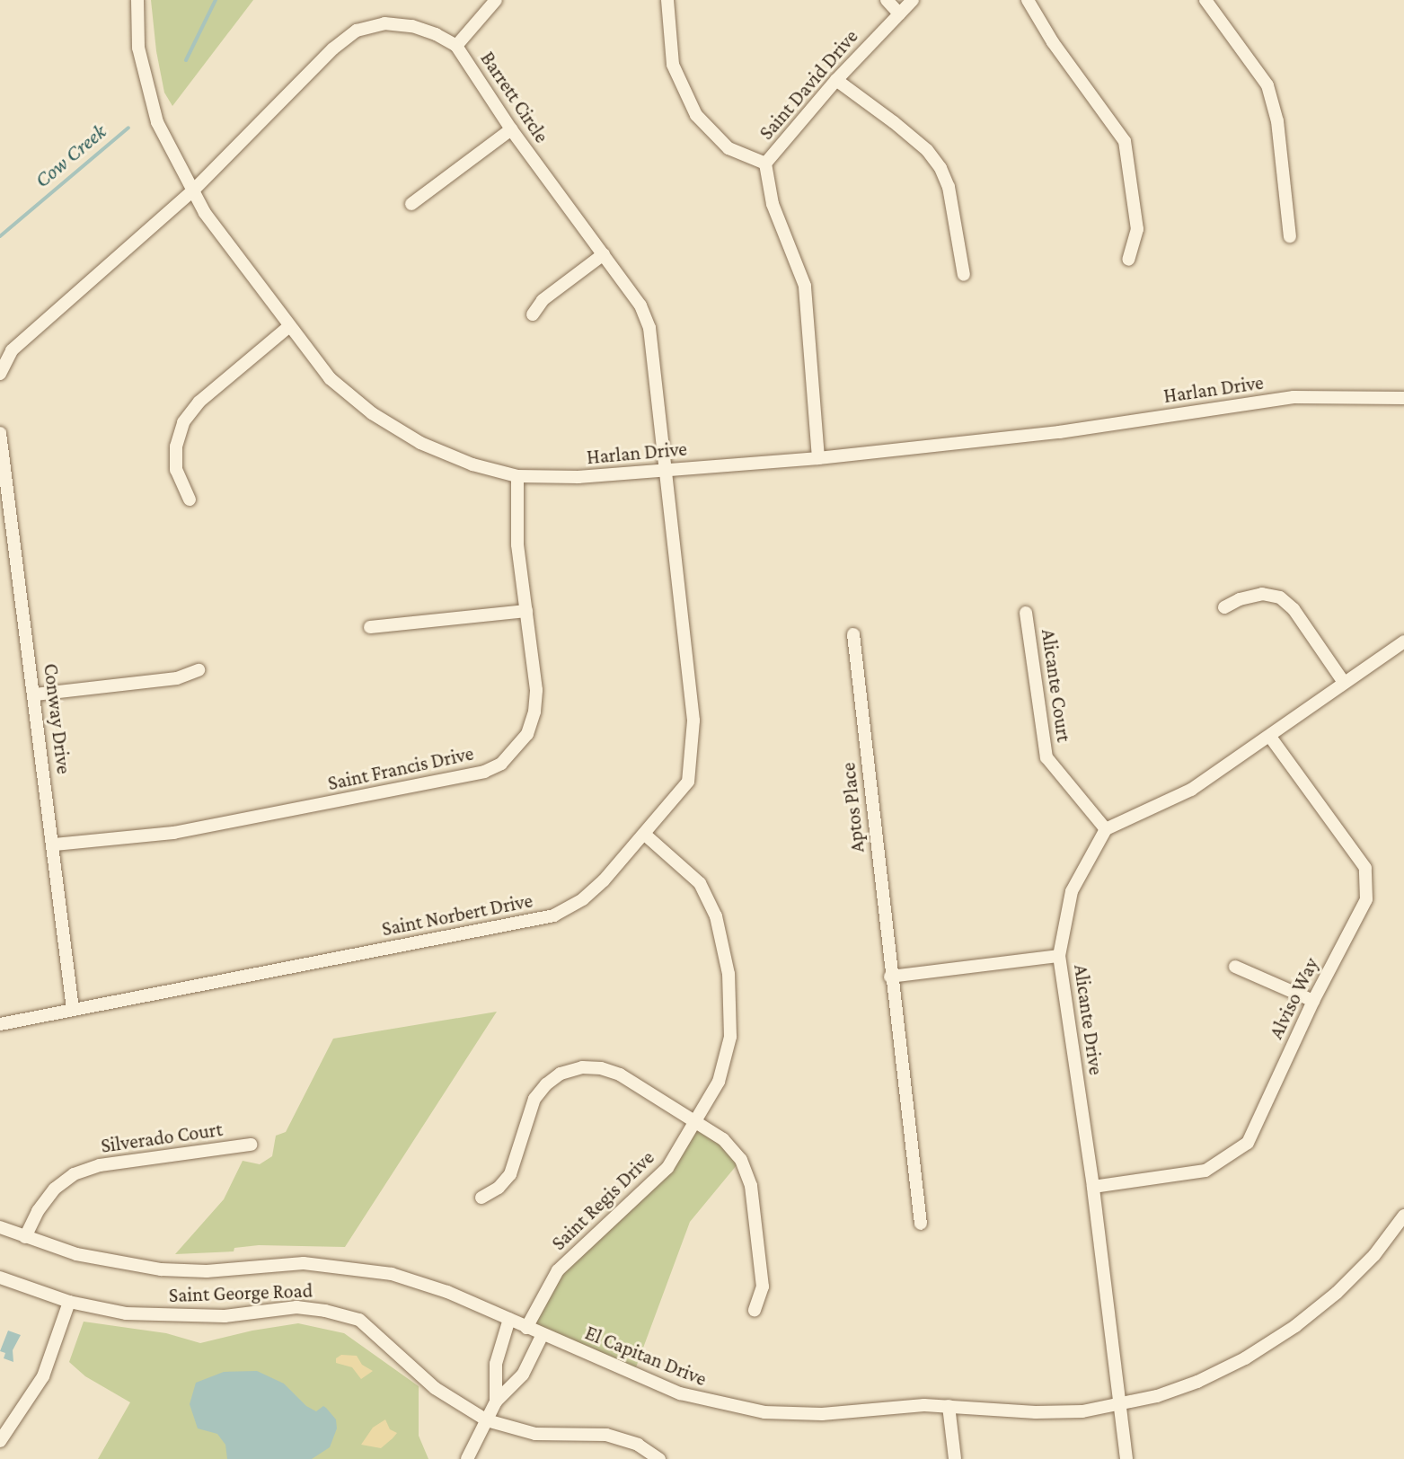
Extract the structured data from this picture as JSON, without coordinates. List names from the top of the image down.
{
  "streets": {
    "street": [
      "Saint David Drive",
      "Barrett Circle",
      "Harlan Drive",
      "Alicante Court",
      "Conway Drive",
      "Saint Francis Drive",
      "Aptos Place",
      "Saint Norbert Drive",
      "Alviso Way",
      "Alicante Drive",
      "Silverado Court",
      "Saint Regis Drive",
      "Saint George Road",
      "El Capitan Drive"
    ]
  },
  "crossings": [
    ["Saint David Drive", "Harlan Drive"],
    ["Barrett Circle", "Harlan Drive"],
    ["Barrett Circle", "Saint Norbert Drive"],
    ["Harlan Drive", "Saint Francis Drive"],
    ["Harlan Drive", "Saint Norbert Drive"],
    ["Alicante Court", "Alicante Drive"],
    ["Conway Drive", "Saint Francis Drive"],
    ["Conway Drive", "Saint Norbert Drive"],
    ["Saint Norbert Drive", "Saint Regis Drive"],
    ["Alviso Way", "Alicante Drive"],
    ["Alicante Drive", "El Capitan Drive"],
    ["Silverado Court", "El Capitan Drive"],
    ["Saint Regis Drive", "El Capitan Drive"]
  ],
  "water": ["Cow Creek"]
}
